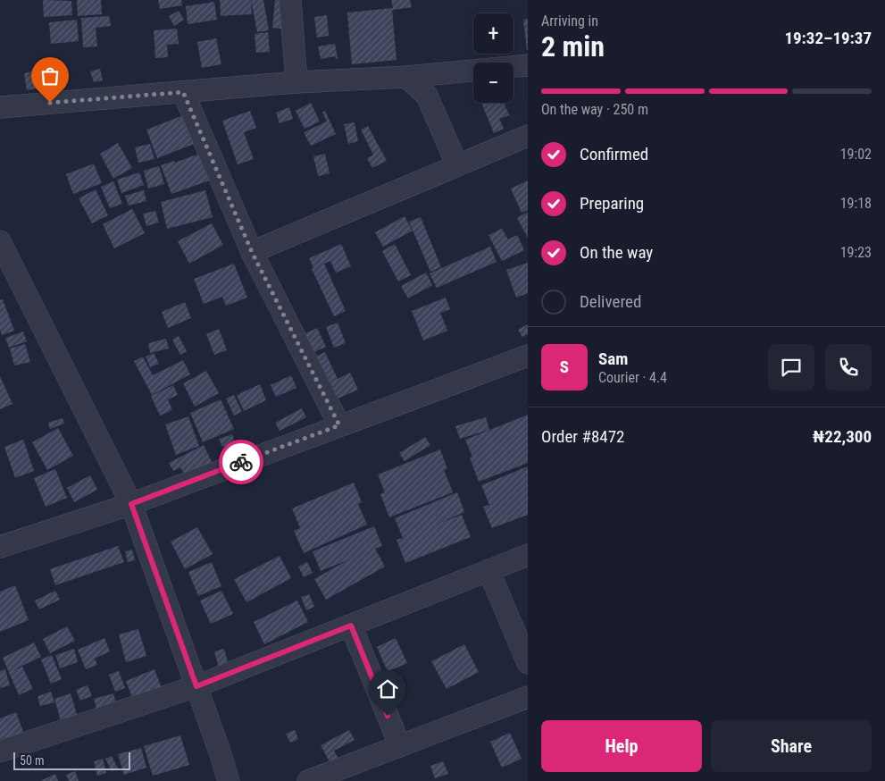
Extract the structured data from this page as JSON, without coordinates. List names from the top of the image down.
{
  "scale_bar": "50 m",
  "page": {
    "heading": ["2 min", "Arriving in", "19:32–19:37"],
    "panel": [
      "Sam",
      "Courier · 4.4",
      "Order #8472",
      "₦22,300"
    ],
    "map_buttons": ["+", "−"],
    "bar": "On the way · 250 m",
    "list": [
      ["Confirmed", "19:02"],
      ["Preparing", "19:18"],
      ["On the way", "19:23"],
      "Delivered"
    ],
    "round": "S",
    "buttons": ["Help", "Share"],
    "scale": "50 m"
  }
}
